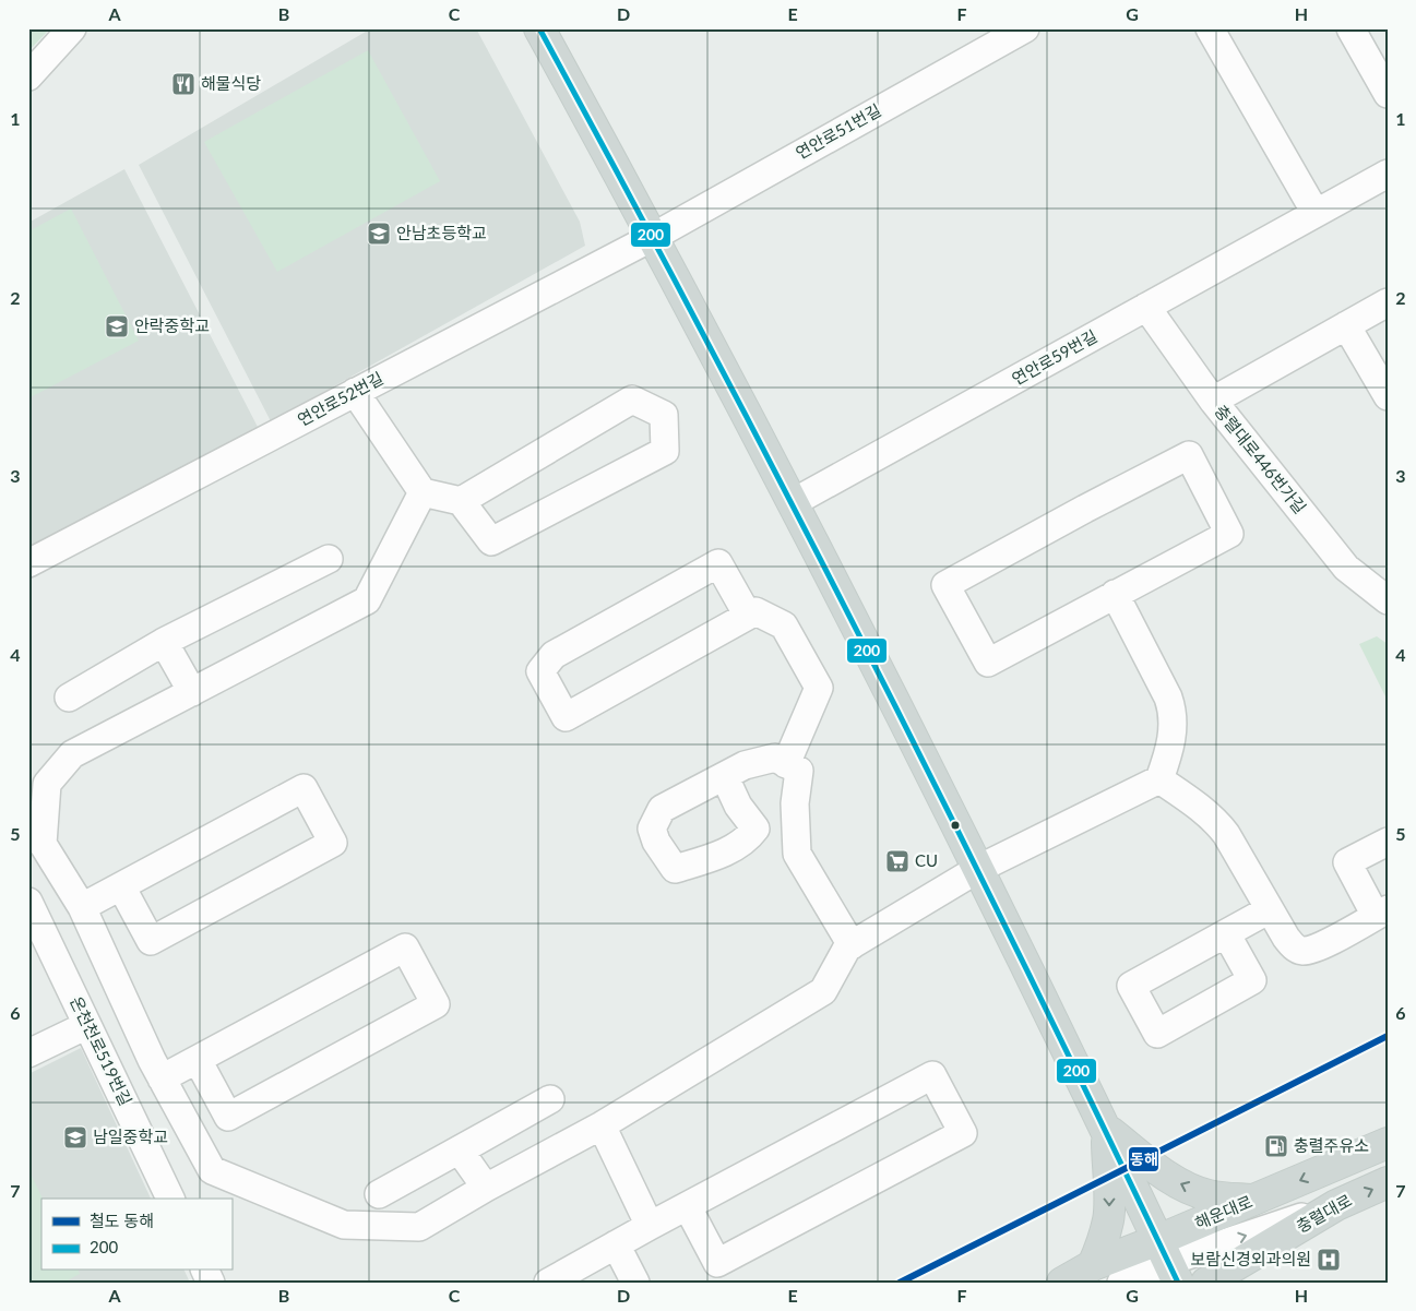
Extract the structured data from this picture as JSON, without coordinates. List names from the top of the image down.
{
  "streets": {
    "main road": ["해운대로", "충렬대로"],
    "street": [
      "연안로51번길",
      "연안로59번길",
      "연안로52번길",
      "충렬대로446번가길",
      "온천천로519번길"
    ]
  },
  "crossings": [
    ["연안로51번길", "연안로52번길"],
    ["연안로59번길", "충렬대로446번가길"]
  ],
  "one_way": ["해운대로"],
  "places": {
    "restaurant": ["해물식당"],
    "school or university": ["안남초등학교", "안락중학교", "남일중학교"],
    "supermarket": ["CU"],
    "fuel station": ["충렬주유소"],
    "hospital": ["보람신경외과의원"]
  },
  "lines": ["transit line 200", "rail line 동해"],
  "legend": ["철도 동해", "200"],
  "grid": {
    "columns": [
      "A",
      "B",
      "C",
      "D",
      "E",
      "F",
      "G",
      "H"
    ],
    "rows": [
      "1",
      "2",
      "3",
      "4",
      "5",
      "6",
      "7"
    ]
  }
}
